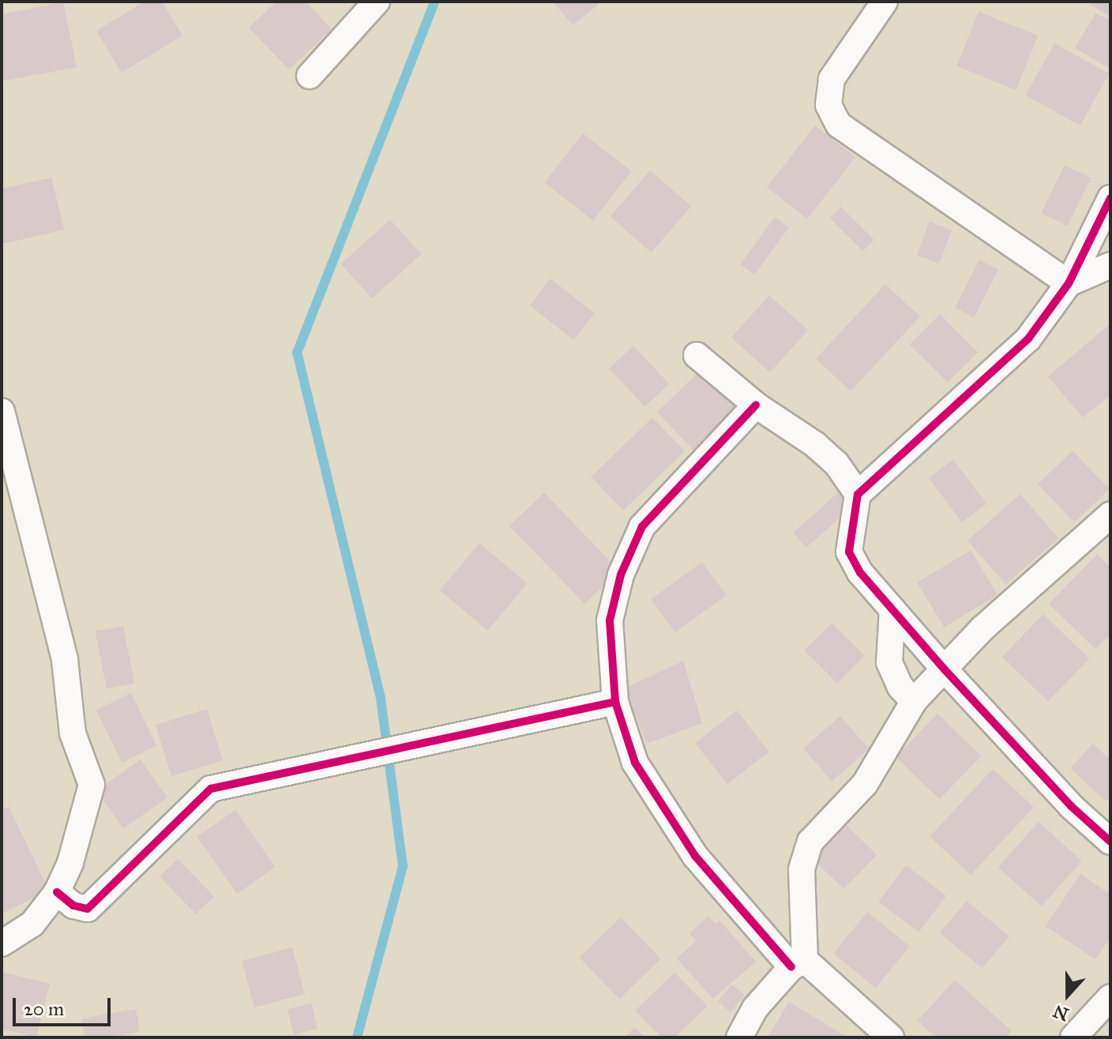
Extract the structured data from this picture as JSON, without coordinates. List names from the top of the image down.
{
  "scale_bar": "20 m",
  "north": "bottom"
}
